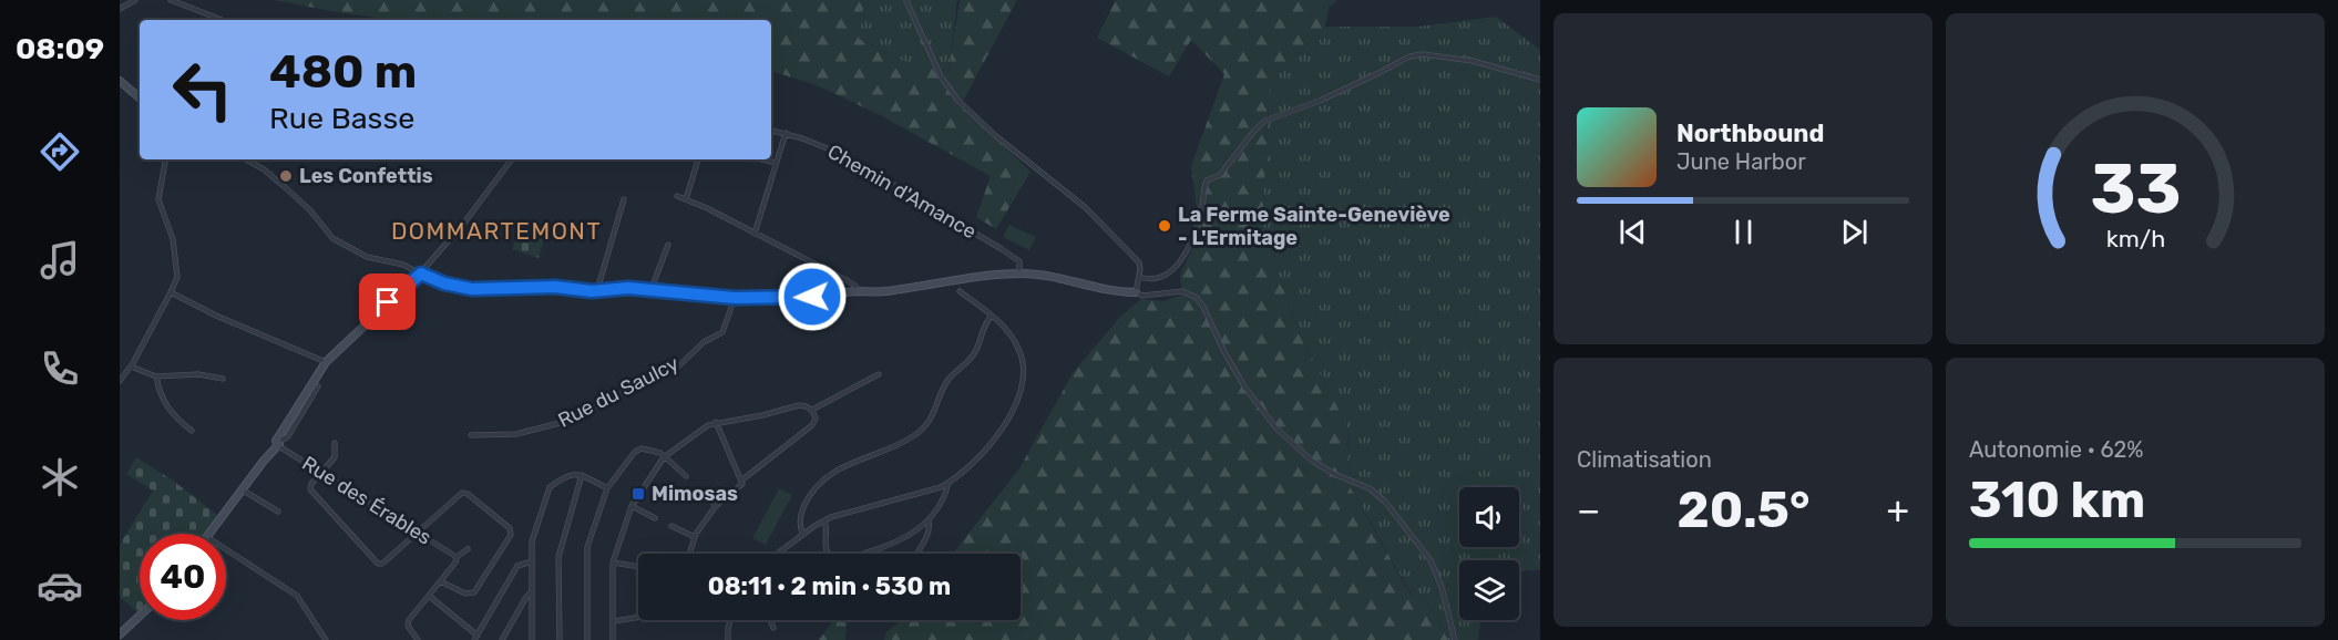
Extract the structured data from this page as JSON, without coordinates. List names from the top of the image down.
{
  "streets": {
    "street": ["Chemin d'Amance", "Rue du Saulcy", "Rue des Érables"]
  },
  "districts": ["DOMMARTEMONT"],
  "places": {
    "other": ["Les Confettis", "La Ferme Sainte-Geneviève - L'Ermitage"],
    "transit": ["Mimosas"]
  },
  "page": {
    "tabs": "08:09",
    "turn": ["480 m", "Rue Basse"],
    "song": ["Northbound", "June Harbor"],
    "tile": [
      "Climatisation",
      ["Autonomie · 62%", "310 km"]
    ],
    "heat": ["−", "20.5°", "+"],
    "limit": "40",
    "trip": "08:11 · 2 min · 530 m",
    "gauge": ["33", "km/h"]
  }
}
